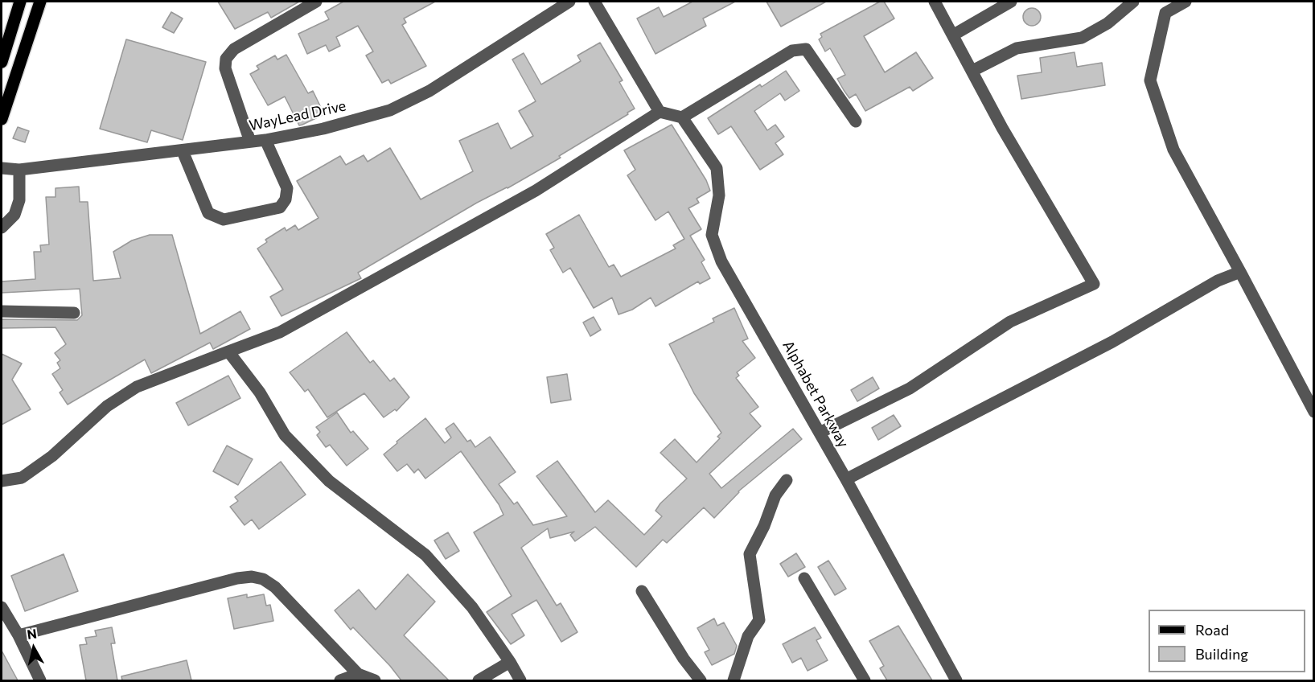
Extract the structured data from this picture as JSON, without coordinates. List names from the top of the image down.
{
  "streets": {
    "street": ["WayLead Drive", "Alphabet Parkway"]
  },
  "legend": ["Road", "Building"],
  "north": "top"
}
